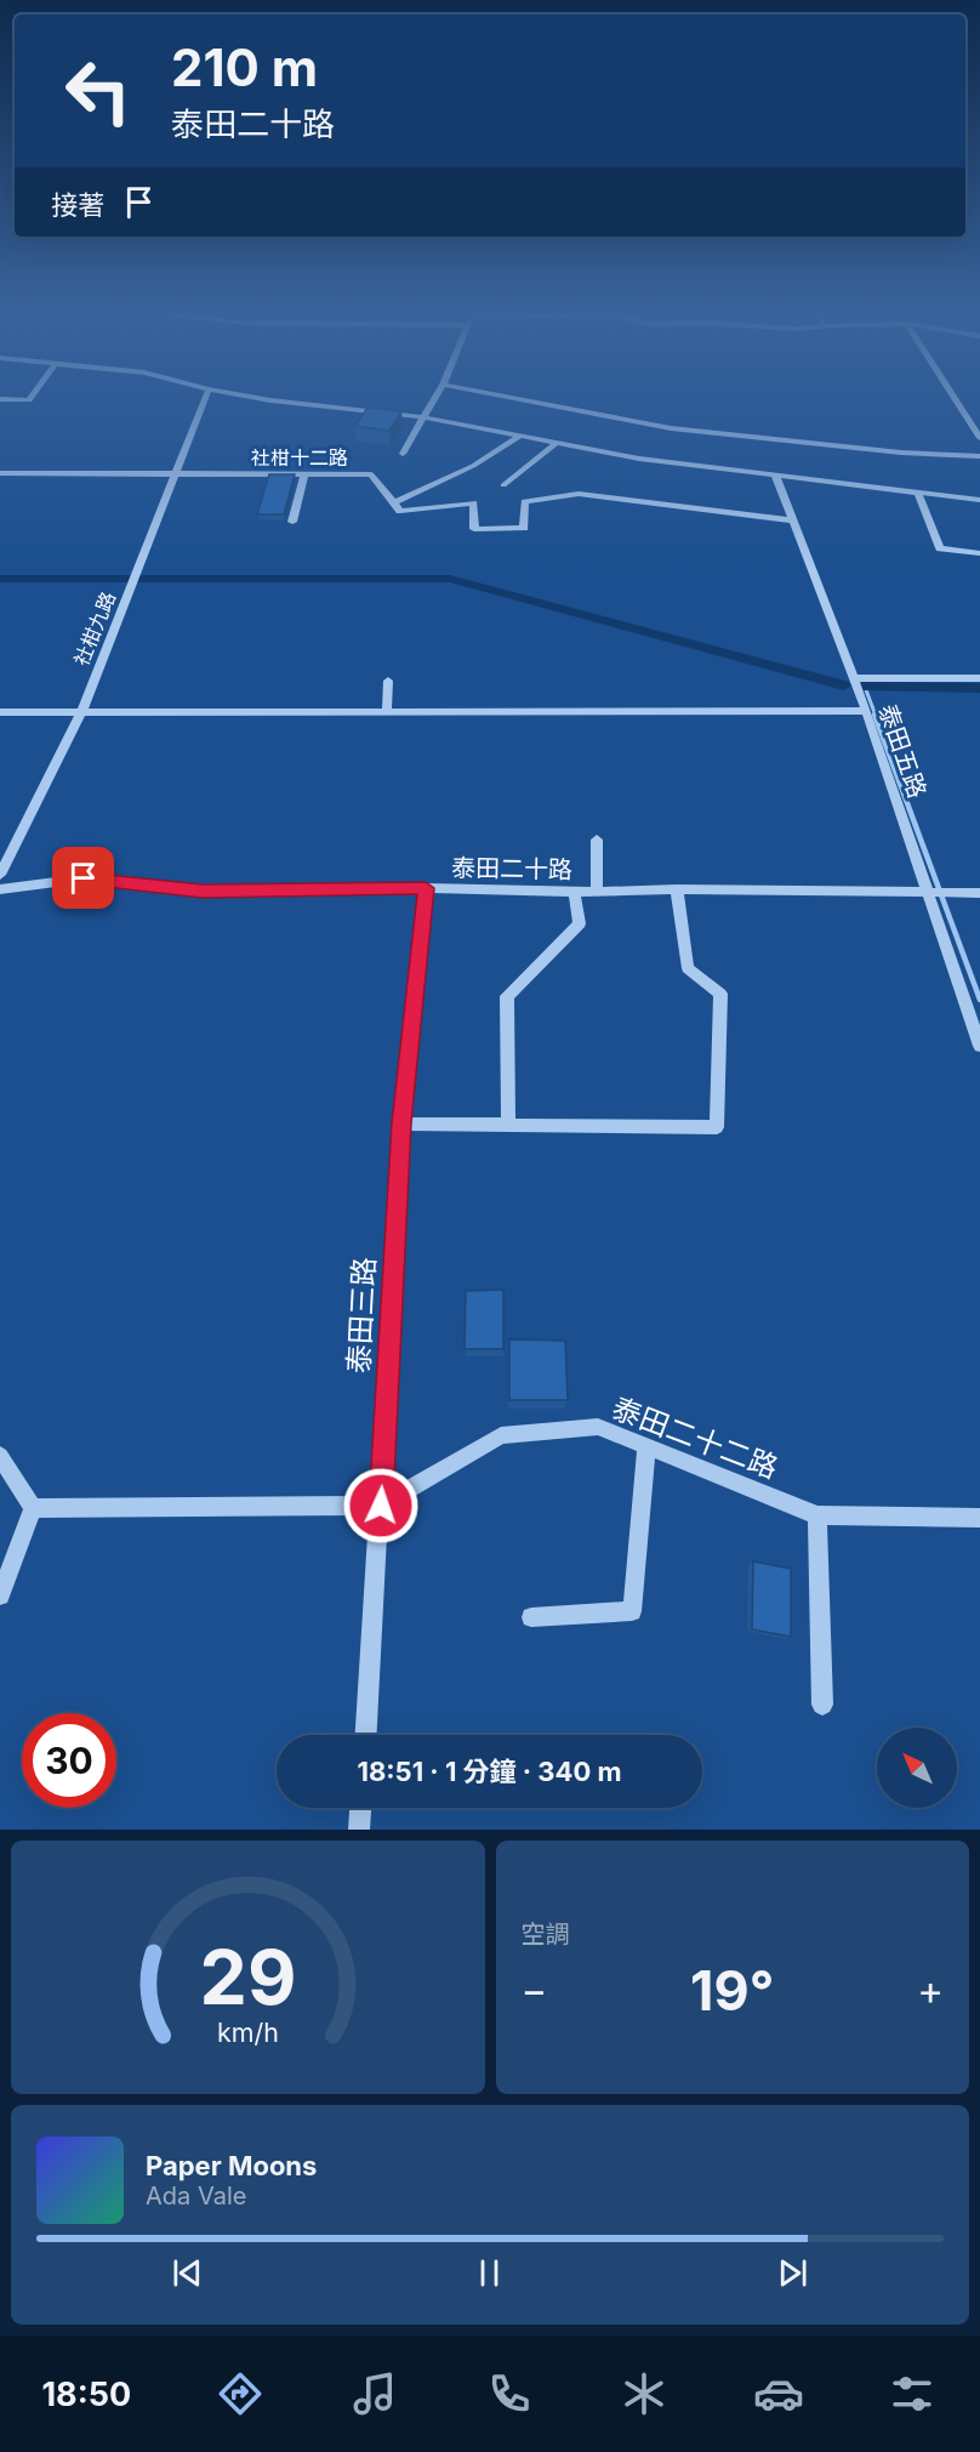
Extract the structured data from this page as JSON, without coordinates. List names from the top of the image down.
{
  "streets": {
    "street": [
      "社柑十二路",
      "社柑九路",
      "泰田五路",
      "泰田二十路",
      "泰田三路",
      "泰田二十二路"
    ]
  },
  "crossings": [
    ["社柑十二路", "社柑九路"],
    ["泰田五路", "泰田二十路"],
    ["泰田二十路", "泰田三路"],
    ["泰田三路", "泰田二十二路"]
  ],
  "north": "top left",
  "page": {
    "turn": ["210 m", "泰田二十路"],
    "then": "接著",
    "limit": "30",
    "trip": "18:51 · 1 分鐘 · 340 m",
    "tile": "空調",
    "heat": ["−", "19°", "+"],
    "song": ["Paper Moons", "Ada Vale"],
    "tabs": "18:50",
    "gauge": ["29", "km/h"]
  }
}
